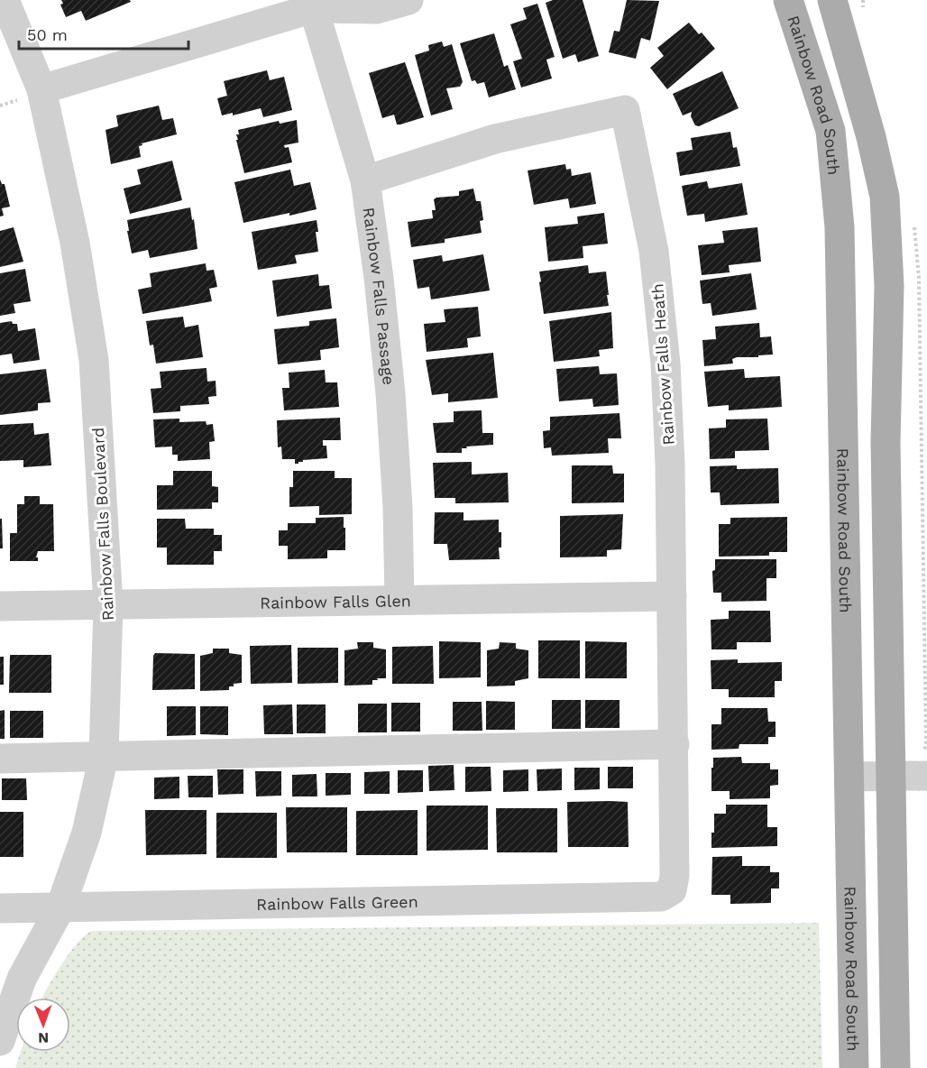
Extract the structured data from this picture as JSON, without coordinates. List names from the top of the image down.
{
  "streets": {
    "main road": ["Rainbow Road South"],
    "street": [
      "Rainbow Falls Passage",
      "Rainbow Falls Heath",
      "Rainbow Falls Boulevard",
      "Rainbow Falls Glen",
      "Rainbow Falls Green"
    ]
  },
  "crossings": [
    ["Rainbow Falls Passage", "Rainbow Falls Heath"],
    ["Rainbow Falls Passage", "Rainbow Falls Glen"],
    ["Rainbow Falls Heath", "Rainbow Falls Glen"],
    ["Rainbow Falls Heath", "Rainbow Falls Green"],
    ["Rainbow Falls Boulevard", "Rainbow Falls Glen"],
    ["Rainbow Falls Boulevard", "Rainbow Falls Green"]
  ],
  "scale_bar": "50 m",
  "north": "bottom"
}
